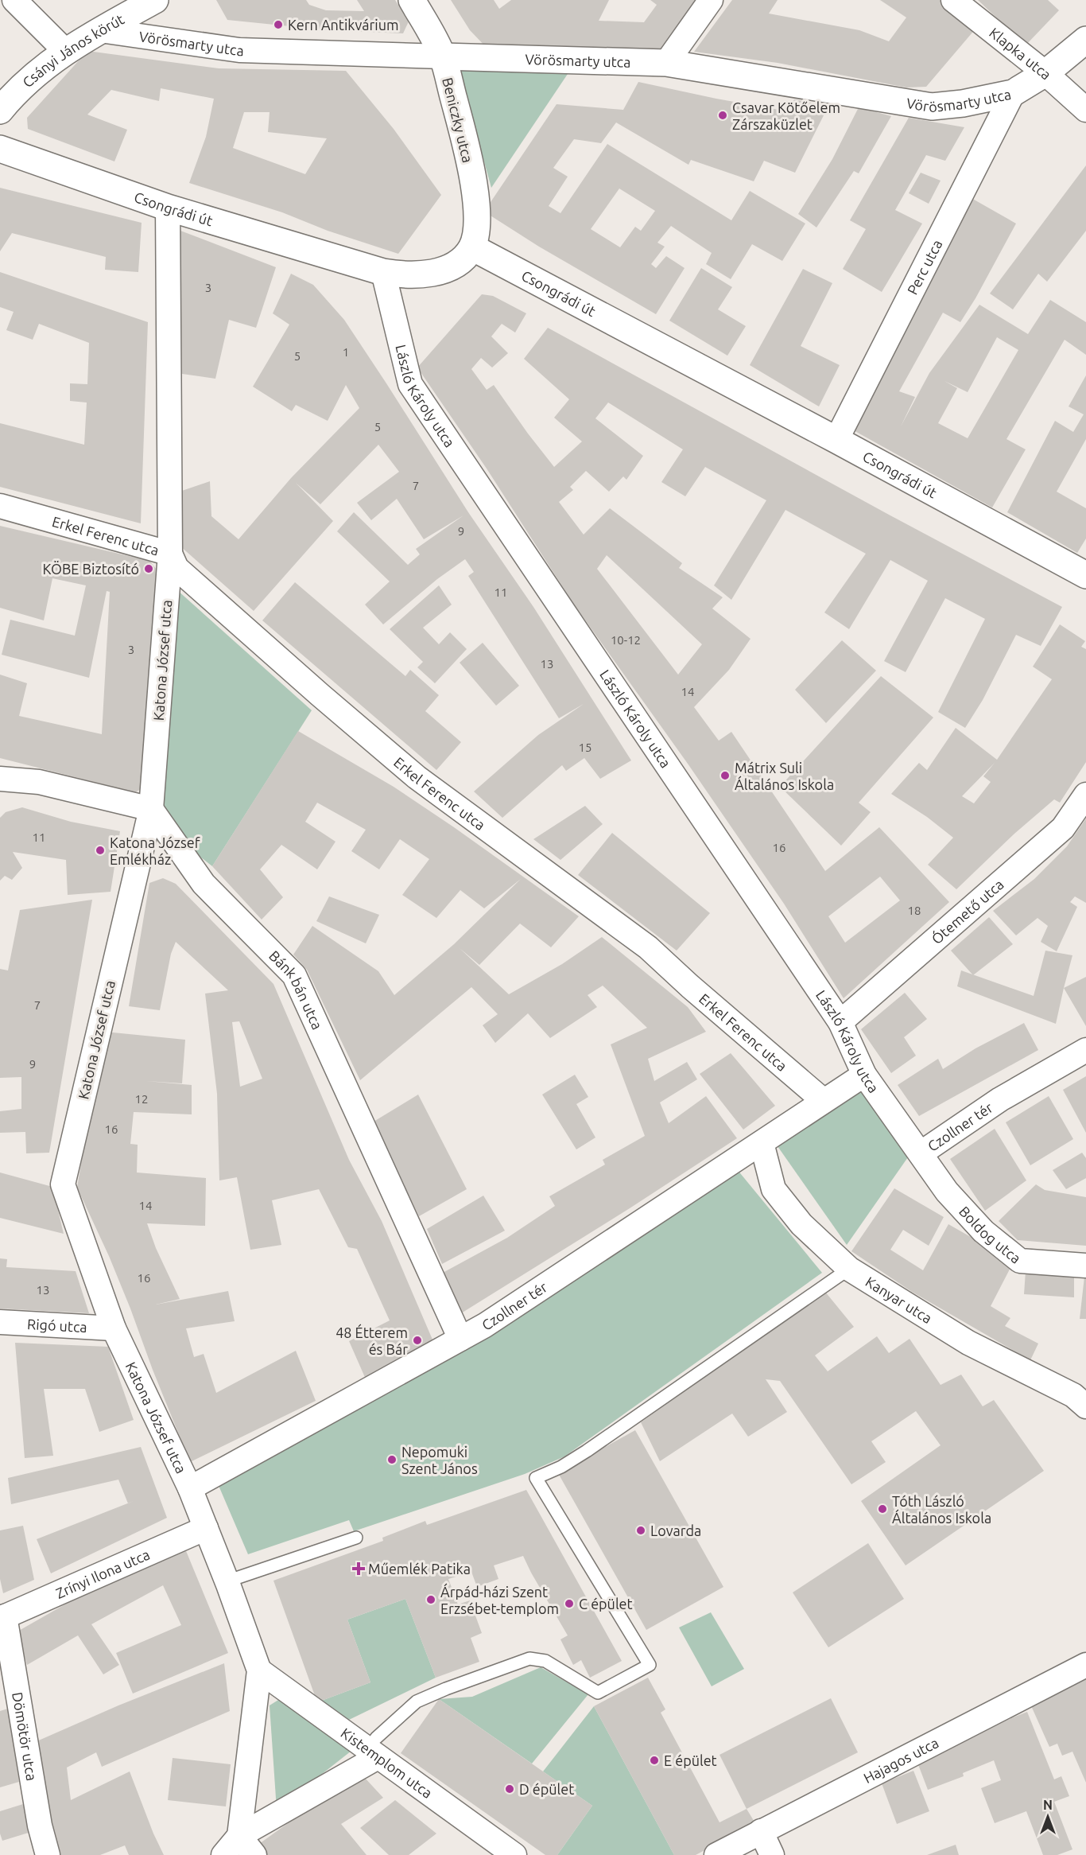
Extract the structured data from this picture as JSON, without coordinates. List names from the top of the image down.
{
  "streets": {
    "street": [
      "Vörösmarty utca",
      "Csányi János körút",
      "Klapka utca",
      "Beniczky utca",
      "Csongrádi út",
      "Perc utca",
      "László Károly utca",
      "Erkel Ferenc utca",
      "Katona József utca",
      "Ótemető utca",
      "Bánk bán utca",
      "Czollner tér",
      "Boldog utca",
      "Kanyar utca",
      "Rigó utca",
      "Zrínyi Ilona utca",
      "Dömötör utca",
      "Hajagos utca",
      "Kistemplom utca"
    ]
  },
  "crossings": [
    ["Vörösmarty utca", "Csányi János körút"],
    ["Vörösmarty utca", "Klapka utca"],
    ["Vörösmarty utca", "Beniczky utca"],
    ["Vörösmarty utca", "Perc utca"],
    ["Beniczky utca", "Csongrádi út"],
    ["Csongrádi út", "Perc utca"],
    ["Csongrádi út", "László Károly utca"],
    ["Csongrádi út", "Katona József utca"],
    ["László Károly utca", "Ótemető utca"],
    ["László Károly utca", "Czollner tér"],
    ["László Károly utca", "Boldog utca"],
    ["Erkel Ferenc utca", "Katona József utca"],
    ["Erkel Ferenc utca", "Czollner tér"],
    ["Katona József utca", "Bánk bán utca"],
    ["Katona József utca", "Czollner tér"],
    ["Katona József utca", "Rigó utca"],
    ["Katona József utca", "Zrínyi Ilona utca"],
    ["Katona József utca", "Kistemplom utca"],
    ["Bánk bán utca", "Czollner tér"],
    ["Czollner tér", "Boldog utca"],
    ["Czollner tér", "Kanyar utca"],
    ["Zrínyi Ilona utca", "Dömötör utca"]
  ],
  "places": {
    "other": [
      "Kern Antikvárium",
      "Csavar Kötőelem Zárszaküzlet",
      "KÖBE Biztosító",
      "Mátrix Suli Általános Iskola",
      "Katona József Emlékház",
      "48 Étterem és Bár",
      "Nepomuki Szent János",
      "Tóth László Általános Iskola",
      "Lovarda",
      "Árpád-házi Szent Erzsébet-templom",
      "C épület",
      "E épület",
      "D épület"
    ],
    "health": ["Műemlék Patika"]
  },
  "house_numbers": [
    "3",
    "1",
    "5",
    "5",
    "7",
    "9",
    "11",
    "10-12",
    "3",
    "13",
    "14",
    "15",
    "11",
    "16",
    "18",
    "7",
    "9",
    "12",
    "16",
    "14",
    "16",
    "13"
  ],
  "north": "top"
}
